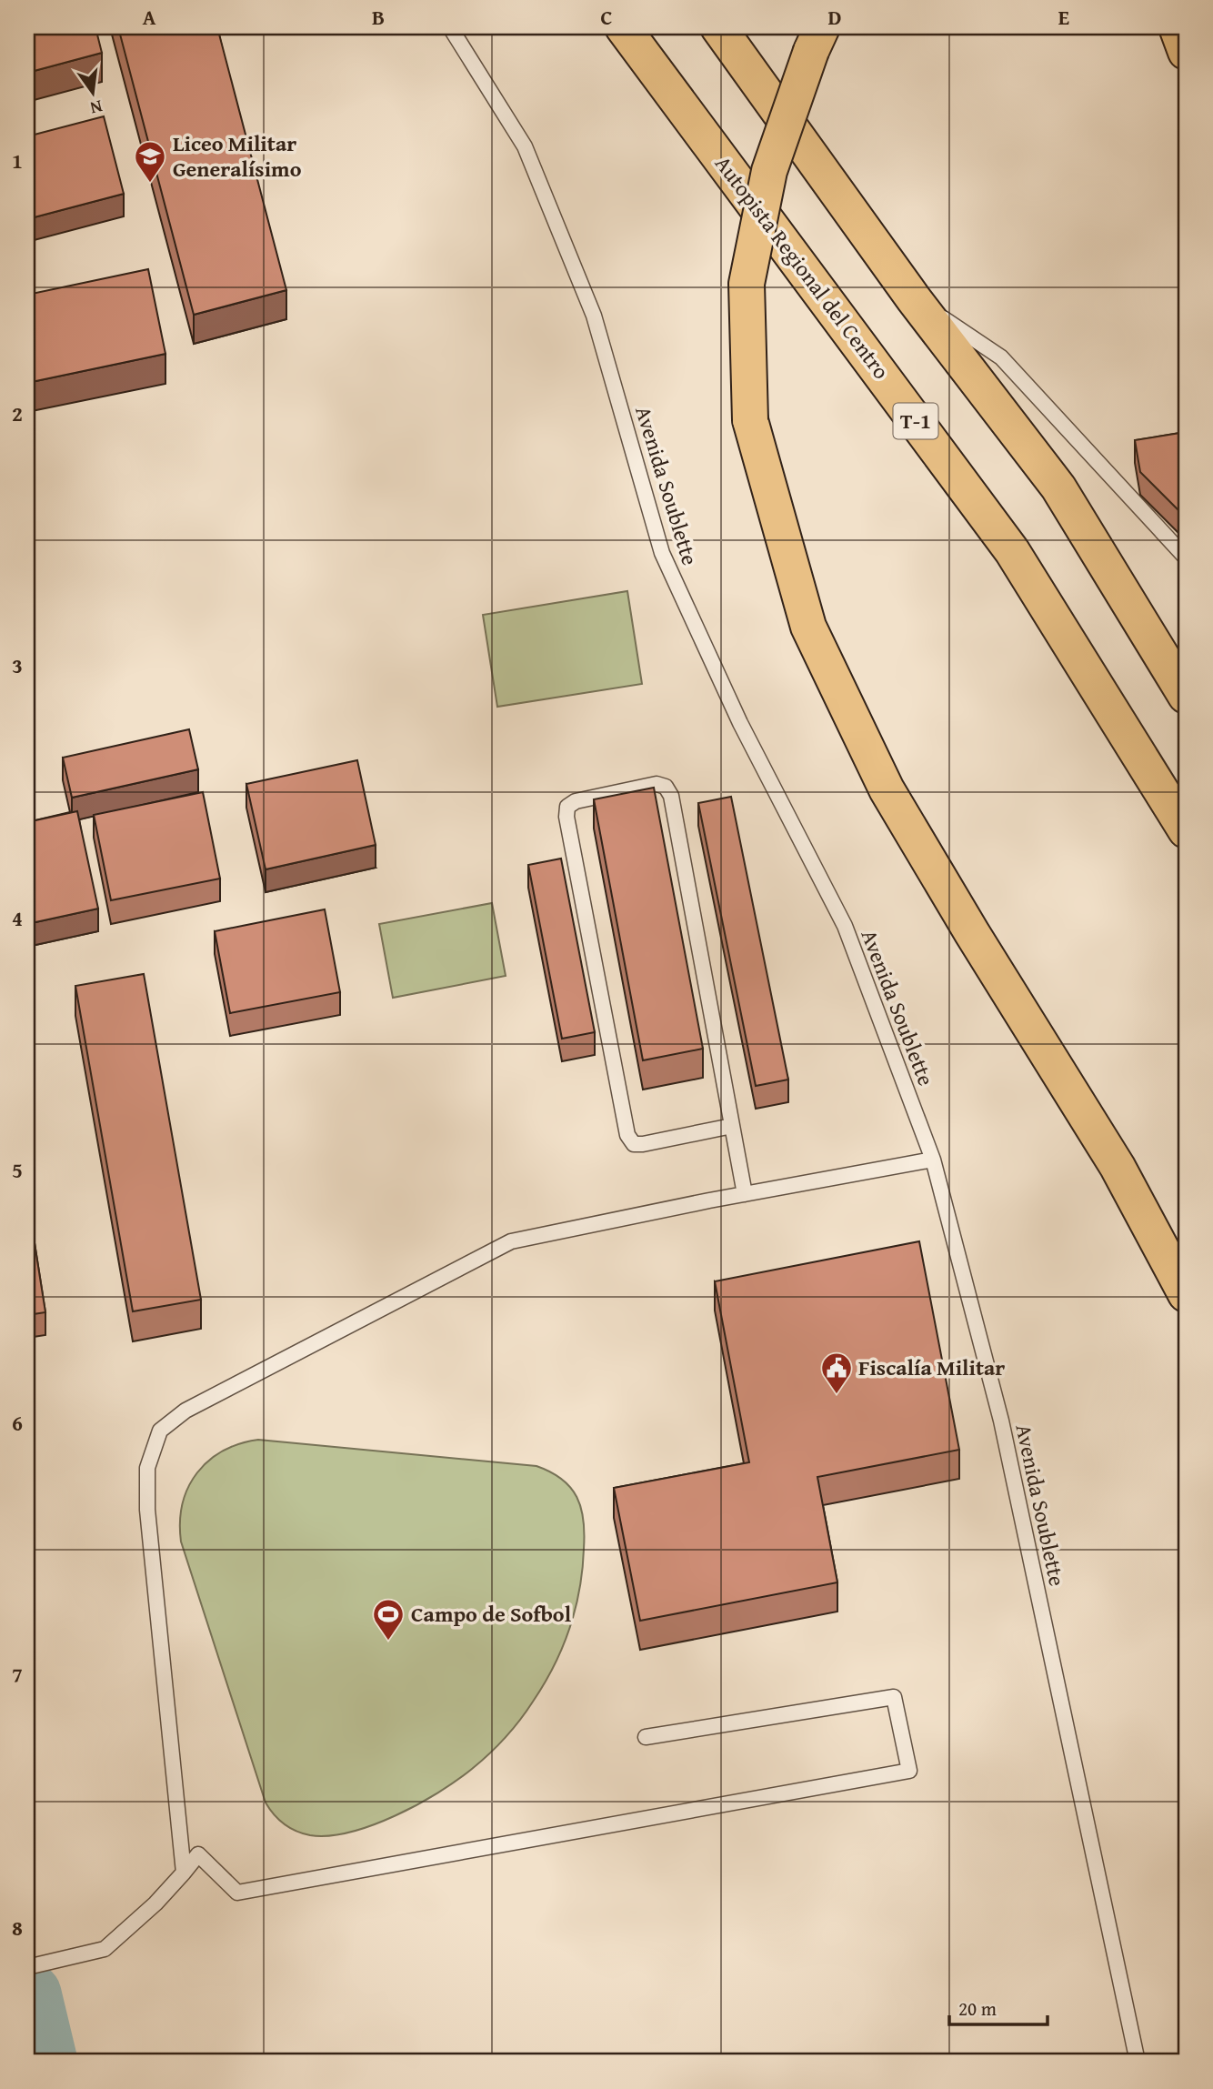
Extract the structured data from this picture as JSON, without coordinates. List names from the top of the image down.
{
  "streets": {
    "highway": ["Autopista Regional del Centro", "T-1"],
    "lane": ["Avenida Soublette"]
  },
  "places": {
    "school or university": ["Liceo Militar Generalísimo"],
    "public building": ["Fiscalía Militar"],
    "sports": ["Campo de Sofbol"]
  },
  "scale_bar": "20 m",
  "north": "bottom",
  "grid": {
    "columns": [
      "A",
      "B",
      "C",
      "D",
      "E"
    ],
    "rows": [
      "1",
      "2",
      "3",
      "4",
      "5",
      "6",
      "7",
      "8"
    ]
  }
}
